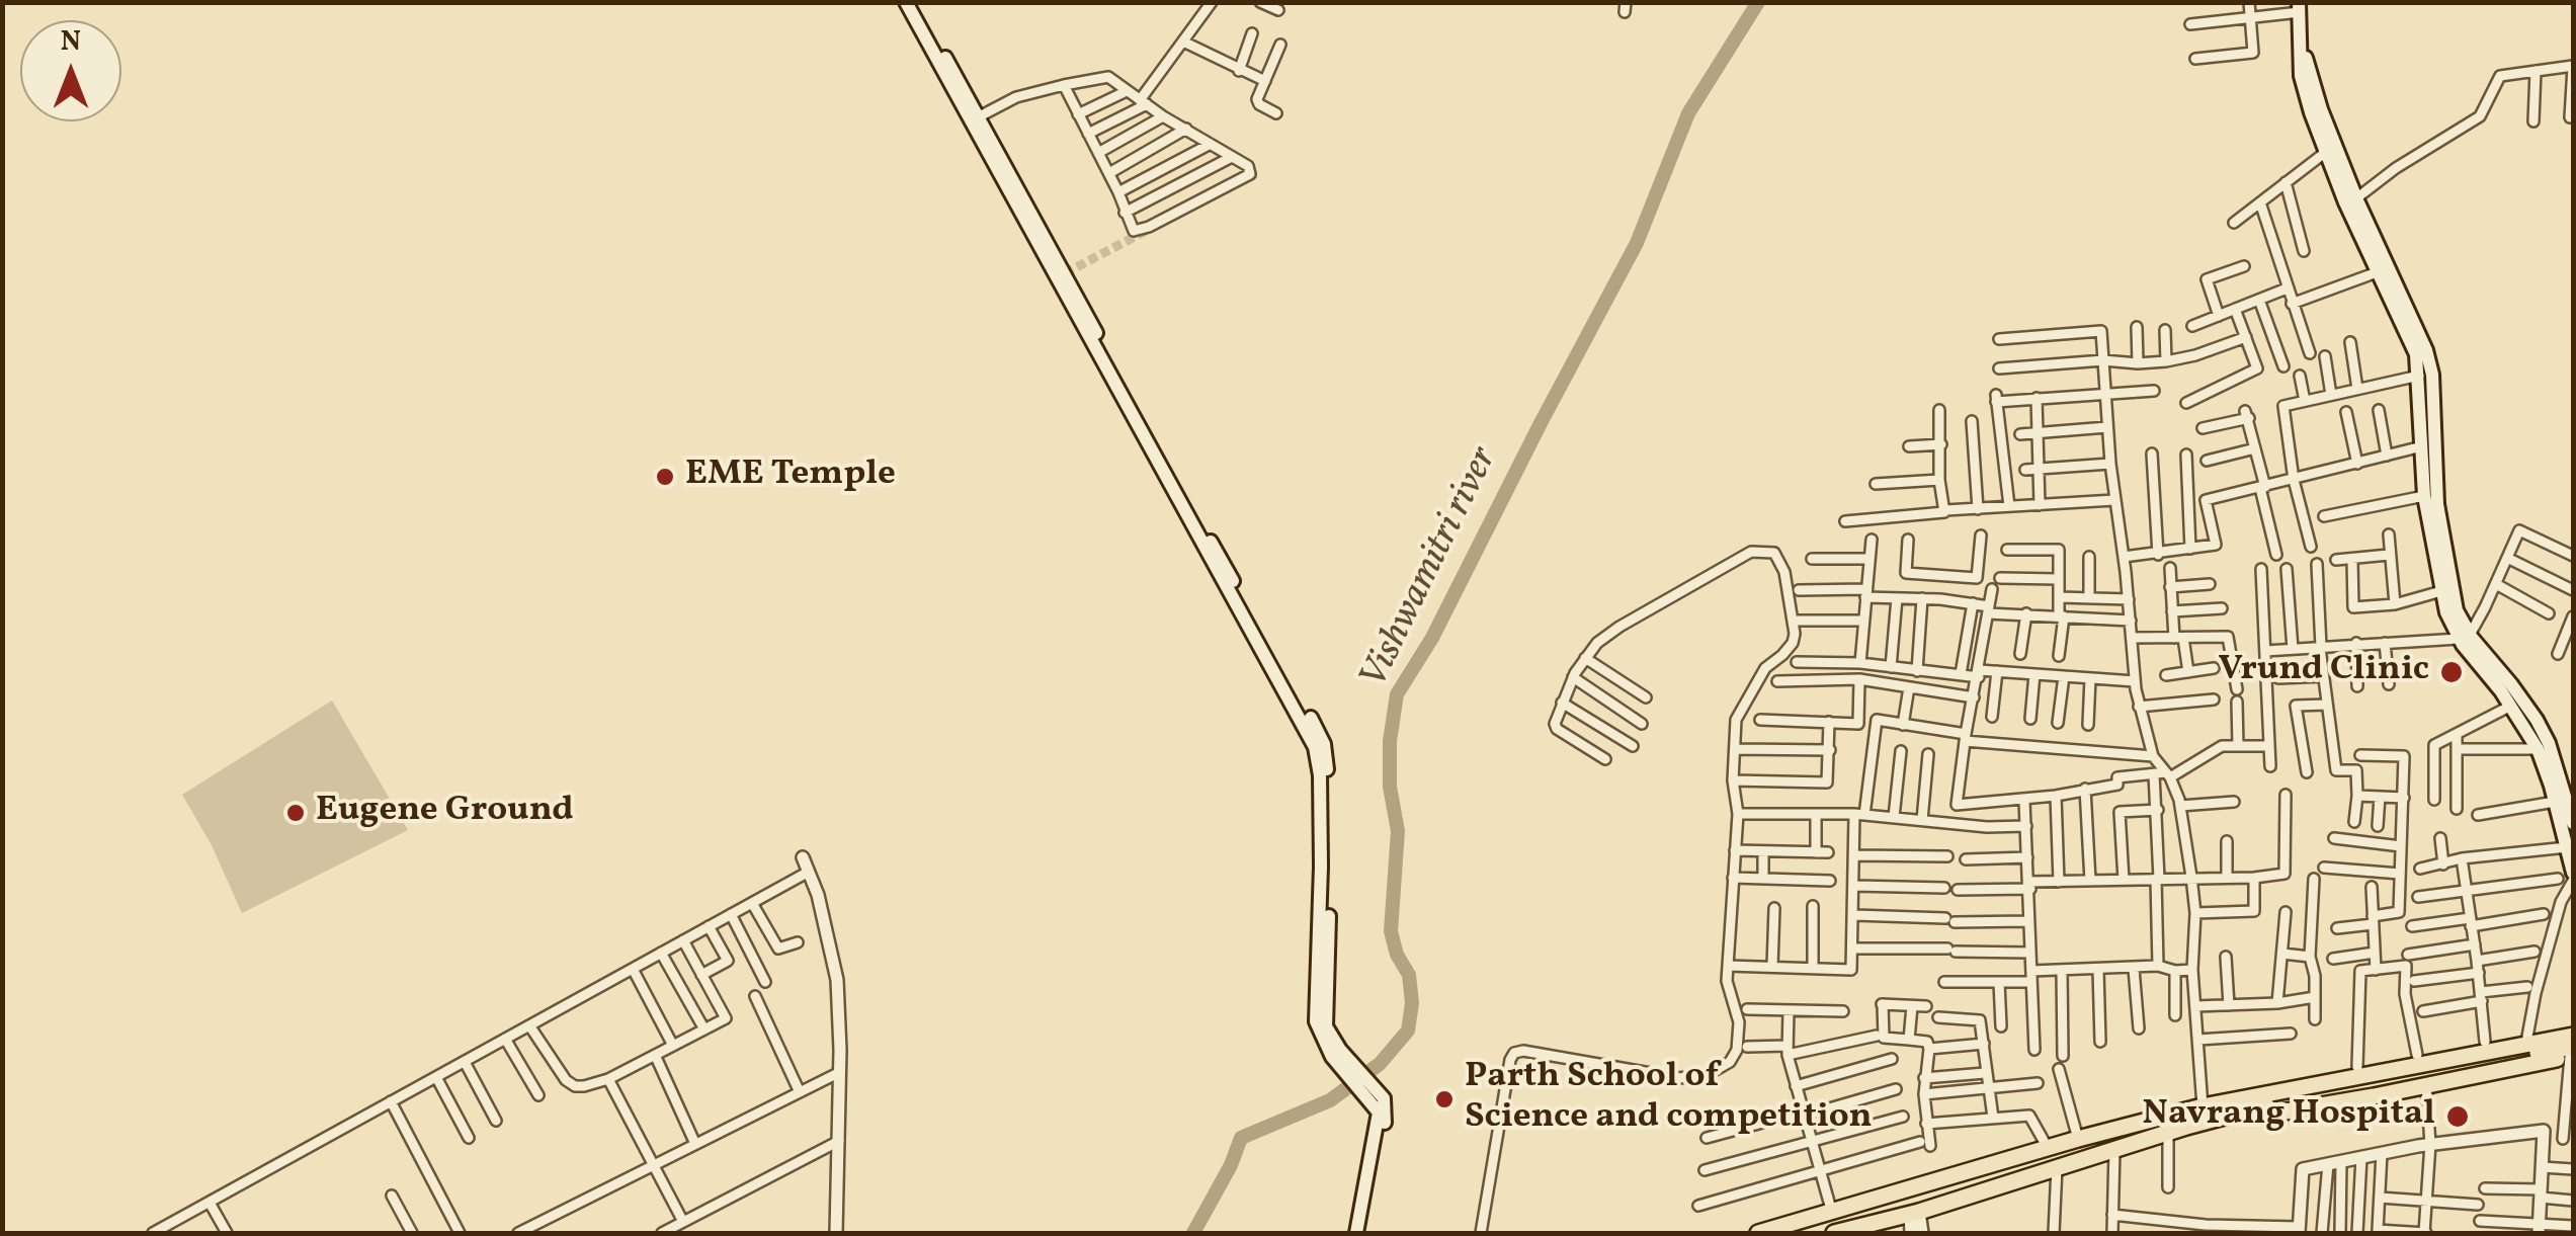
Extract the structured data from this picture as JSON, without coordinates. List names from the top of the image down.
{
  "water": ["Vishwamitri river"],
  "places": [
    "EME Temple",
    "Vrund Clinic",
    "Eugene Ground",
    "Parth School of Science and competition",
    "Navrang Hospital"
  ],
  "north": "top"
}
